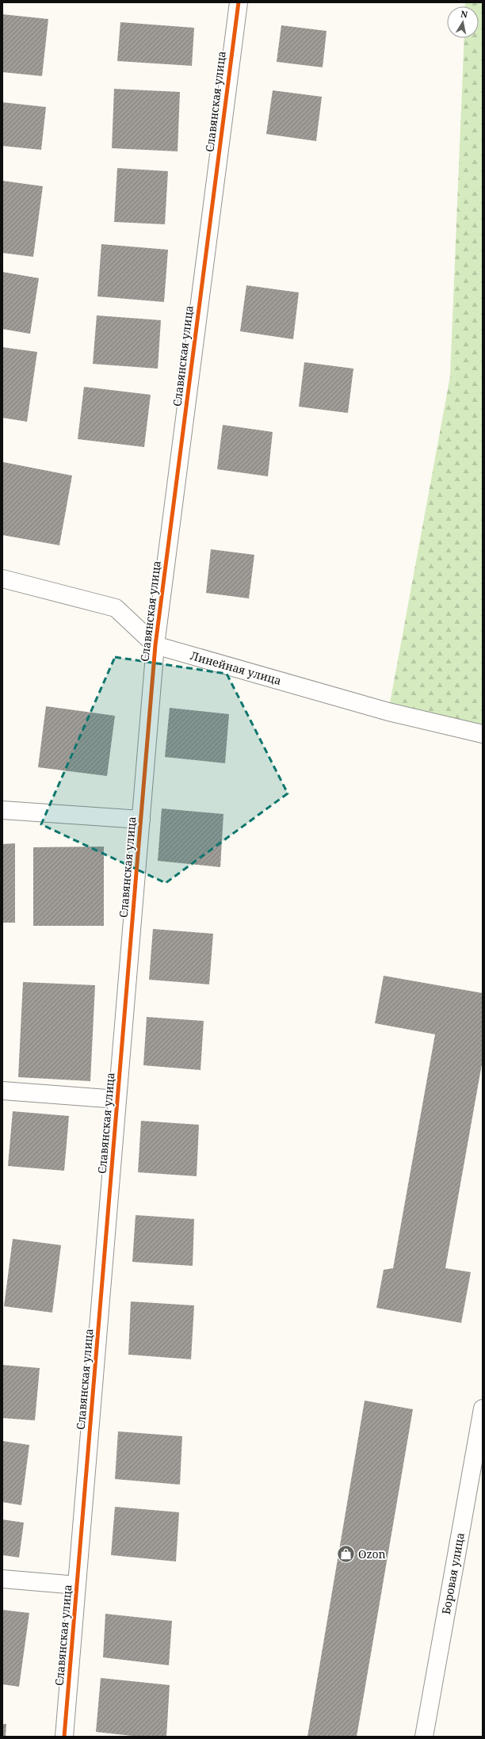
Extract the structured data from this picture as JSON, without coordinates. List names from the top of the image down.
{
  "streets": {
    "street": ["Славянская улица", "Линейная улица", "Боровая улица"]
  },
  "crossings": [
    ["Славянская улица", "Линейная улица"]
  ],
  "places": {
    "shop": ["Ozon"]
  },
  "north": "top"
}
